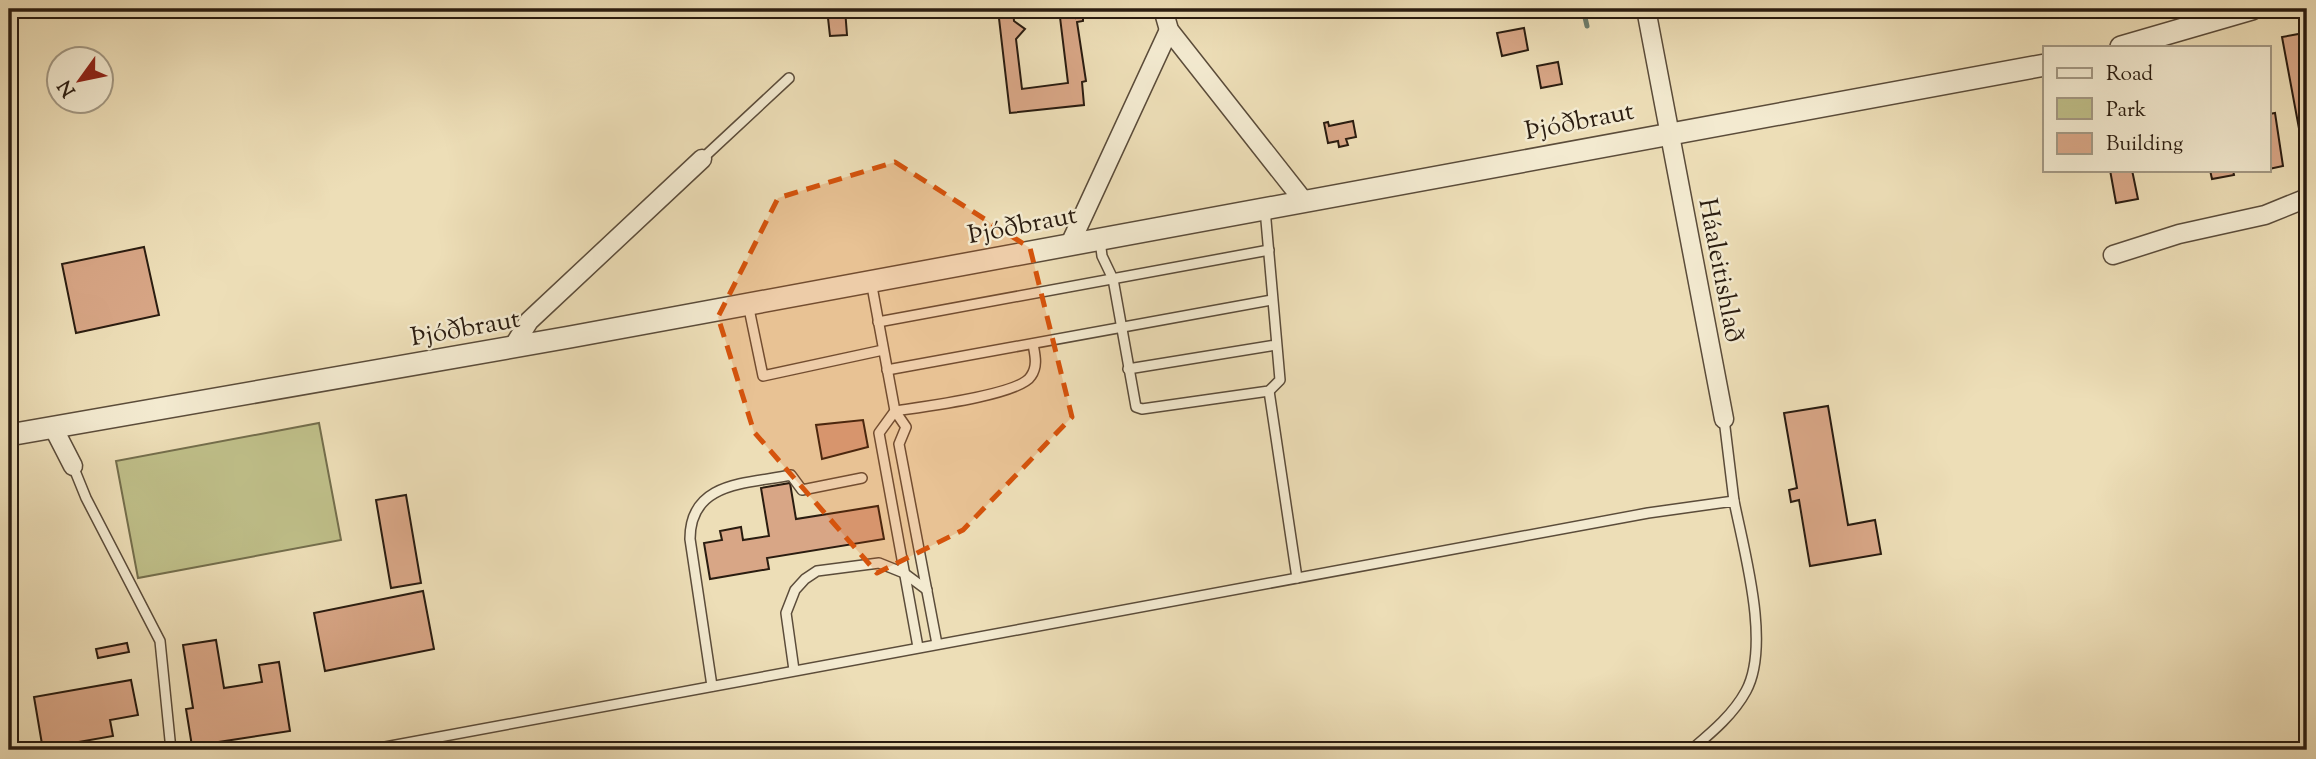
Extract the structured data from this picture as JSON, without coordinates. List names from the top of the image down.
{
  "streets": {
    "street": ["Þjóðbraut", "Háaleitishlað"]
  },
  "crossings": [
    ["Þjóðbraut", "Háaleitishlað"]
  ],
  "legend": ["Road", "Park", "Building"],
  "north": "bottom left"
}
